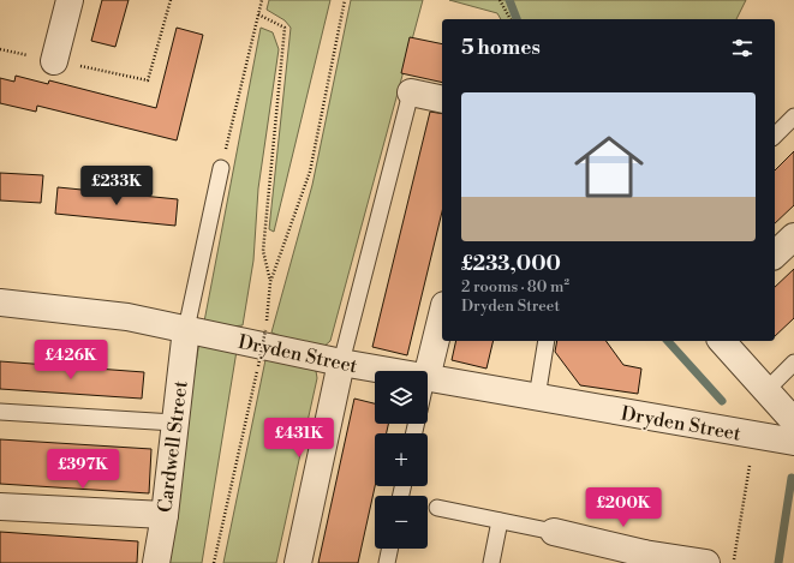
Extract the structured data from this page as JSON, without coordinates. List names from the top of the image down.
{
  "streets": {
    "street": ["Dryden Street", "Cardwell Street"]
  },
  "crossings": [
    ["Dryden Street", "Cardwell Street"]
  ],
  "page": {
    "heading": "5 homes",
    "list": [
      {
        "name": "£233,000",
        "note": "2 rooms · 80 m² · Dryden Street"
      }
    ],
    "price": [
      "£233K",
      "£426K",
      "£431K",
      "£397K",
      "£200K"
    ],
    "map_buttons": ["+", "−"]
  }
}
